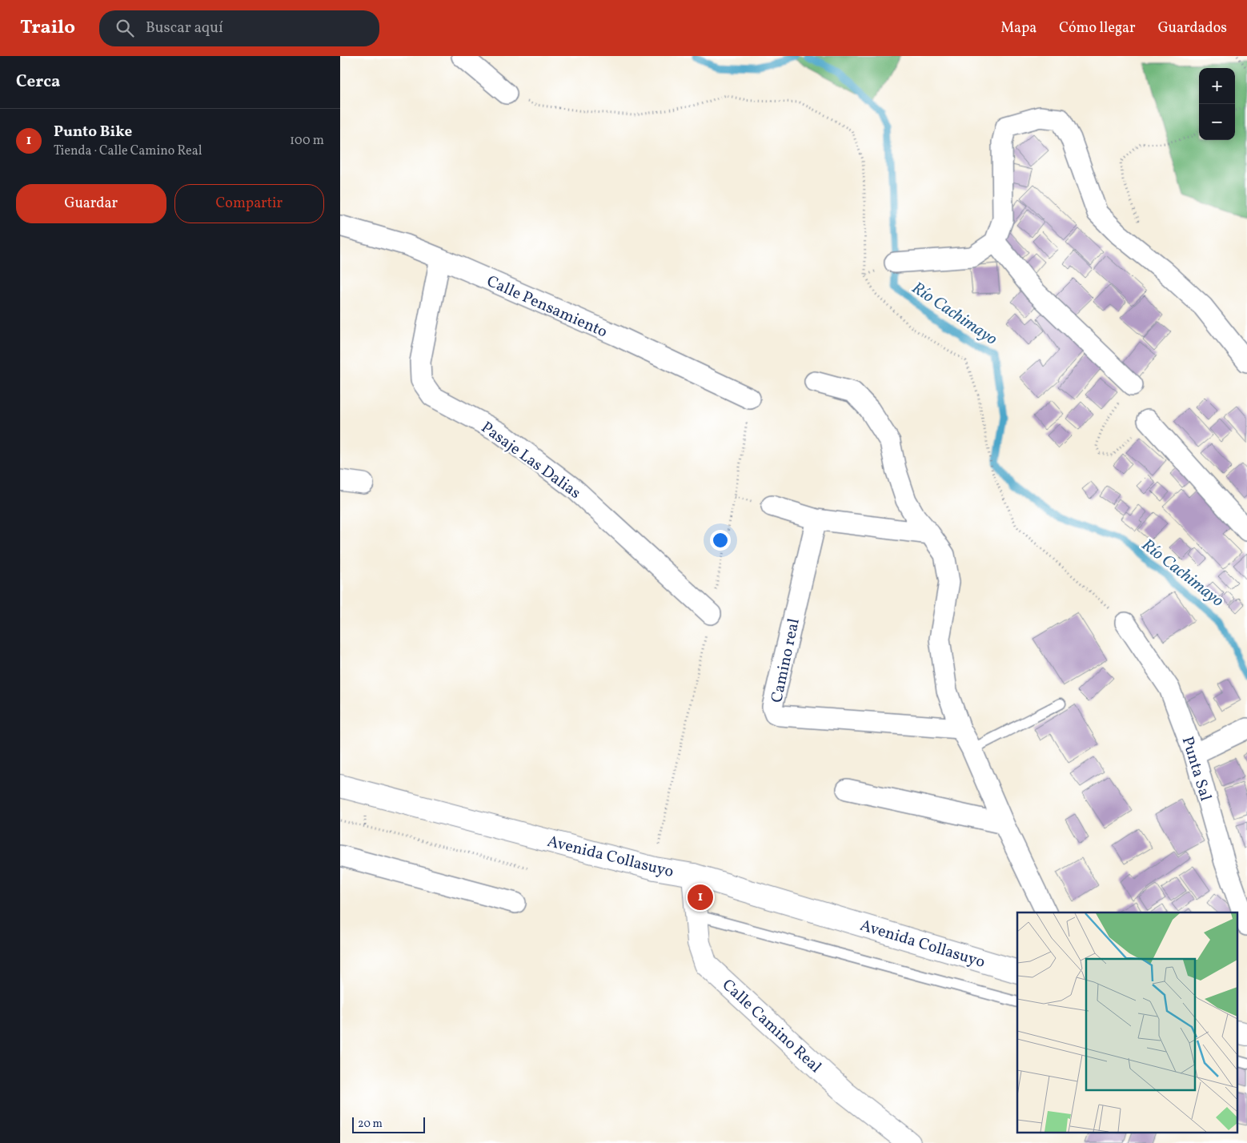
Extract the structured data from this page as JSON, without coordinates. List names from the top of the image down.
{
  "streets": {
    "main road": ["Avenida Collasuyo", "Calle Camino Real"],
    "street": [
      "Calle Pensamiento",
      "Pasaje Las Dalias",
      "Camino real",
      "Punta Sal"
    ]
  },
  "crossings": [
    ["Calle Pensamiento", "Pasaje Las Dalias"],
    ["Avenida Collasuyo", "Calle Camino Real"]
  ],
  "water": ["Río Cachimayo"],
  "scale_bar": "20 m",
  "page": {
    "header": "Trailo",
    "search": "Buscar aquí",
    "nav": ["Mapa", "Cómo llegar", "Guardados"],
    "heading": "Cerca",
    "map_buttons": ["+", "−"],
    "list": [
      {
        "mark": "1",
        "name": "Punto Bike",
        "note": "Tienda · Calle Camino Real",
        "value": "100 m"
      }
    ],
    "buttons": ["Guardar", "Compartir"],
    "pins": "1",
    "scale": "20 m"
  }
}
